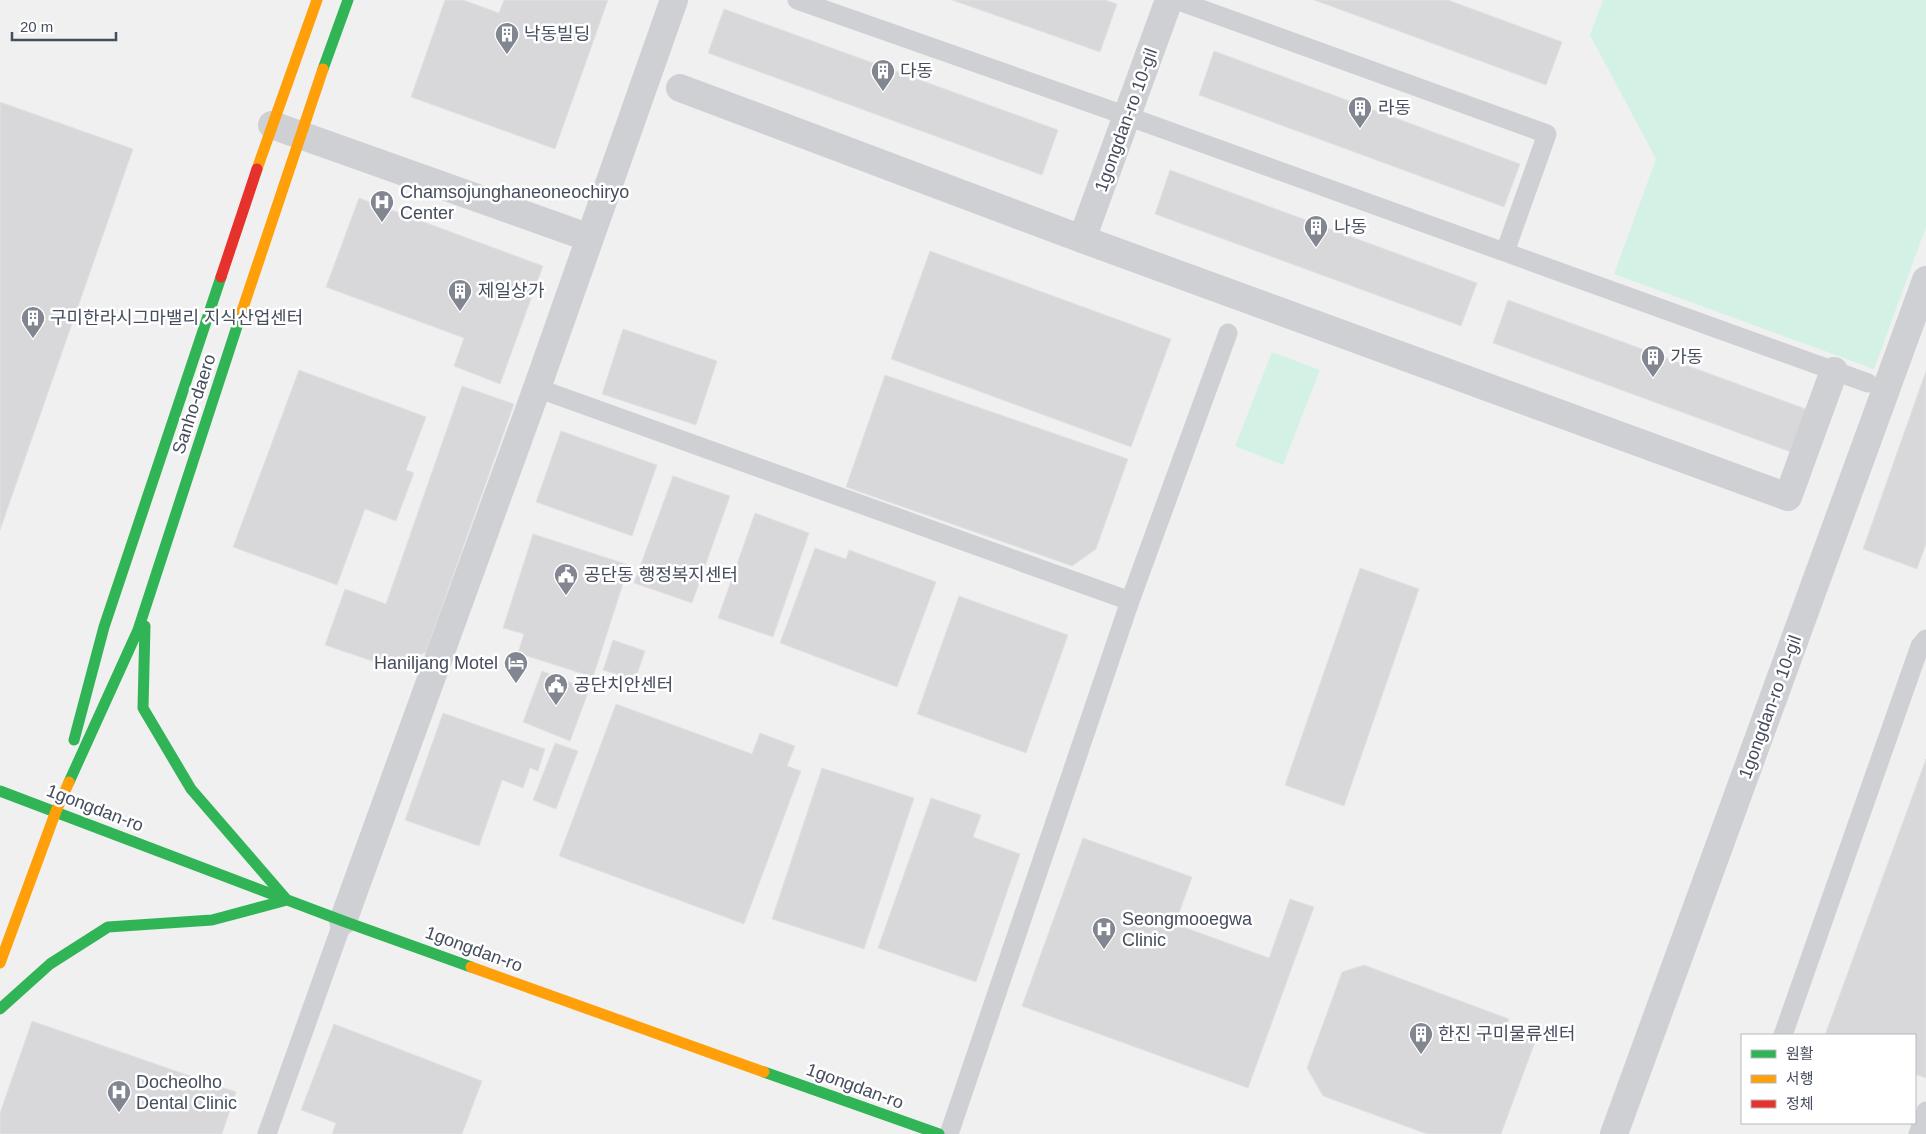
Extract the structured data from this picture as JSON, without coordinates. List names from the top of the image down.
{
  "streets": {
    "street": ["1gongdan-ro 10-gil", "Sanho-daero", "1gongdan-ro"]
  },
  "crossings": [
    ["Sanho-daero", "1gongdan-ro"]
  ],
  "places": {
    "building": [
      "낙동빌딩",
      "다동",
      "라동",
      "나동",
      "제일상가",
      "구미한라시그마밸리 지식산업센터",
      "가동",
      "한진 구미물류센터"
    ],
    "hospital": ["Chamsojunghaneoneochiryo Center", "Seongmooegwa Clinic", "Docheolho Dental Clinic"],
    "public building": ["공단동 행정복지센터", "공단치안센터"],
    "hotel": ["Haniljang Motel"]
  },
  "legend": ["원활", "서행", "정체"],
  "scale_bar": "20 m"
}
